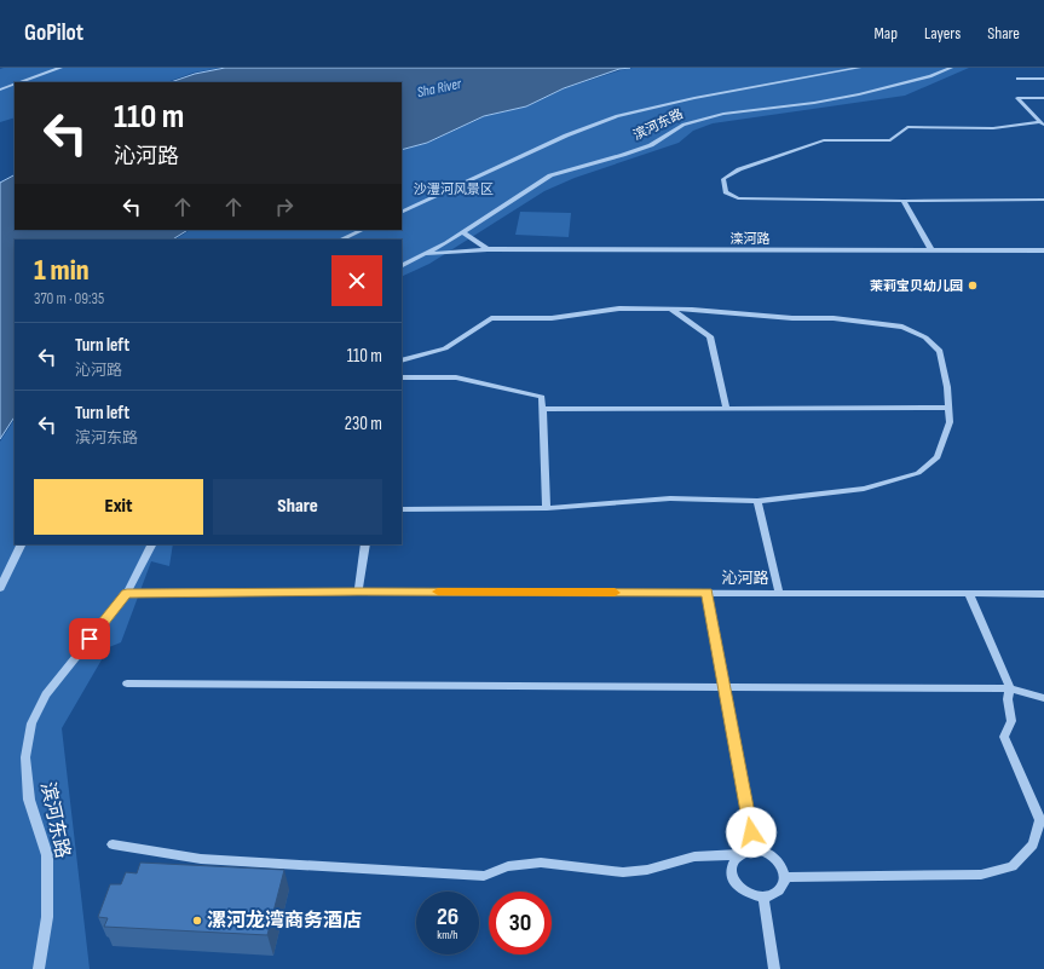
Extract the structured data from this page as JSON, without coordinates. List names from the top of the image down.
{
  "streets": {
    "street": ["滨河东路", "滦河路", "沁河路"]
  },
  "crossings": [
    ["滨河东路", "滦河路"],
    ["滨河东路", "沁河路"]
  ],
  "water": ["Sha River"],
  "parks": ["沙澧河风景区"],
  "places": ["茉莉宝贝幼儿园", "漯河龙湾商务酒店"],
  "page": {
    "header": "GoPilot",
    "nav": ["Map", "Layers", "Share"],
    "turn": ["110 m", "沁河路"],
    "heading": ["1 min", "370 m · 09:35"],
    "list": [
      {
        "name": "Turn left",
        "note": "沁河路",
        "value": "110 m"
      },
      {
        "name": "Turn left",
        "note": "滨河东路",
        "value": "230 m"
      }
    ],
    "buttons": ["Exit", "Share"],
    "speed": "26 km/h",
    "limit": "30"
  }
}
